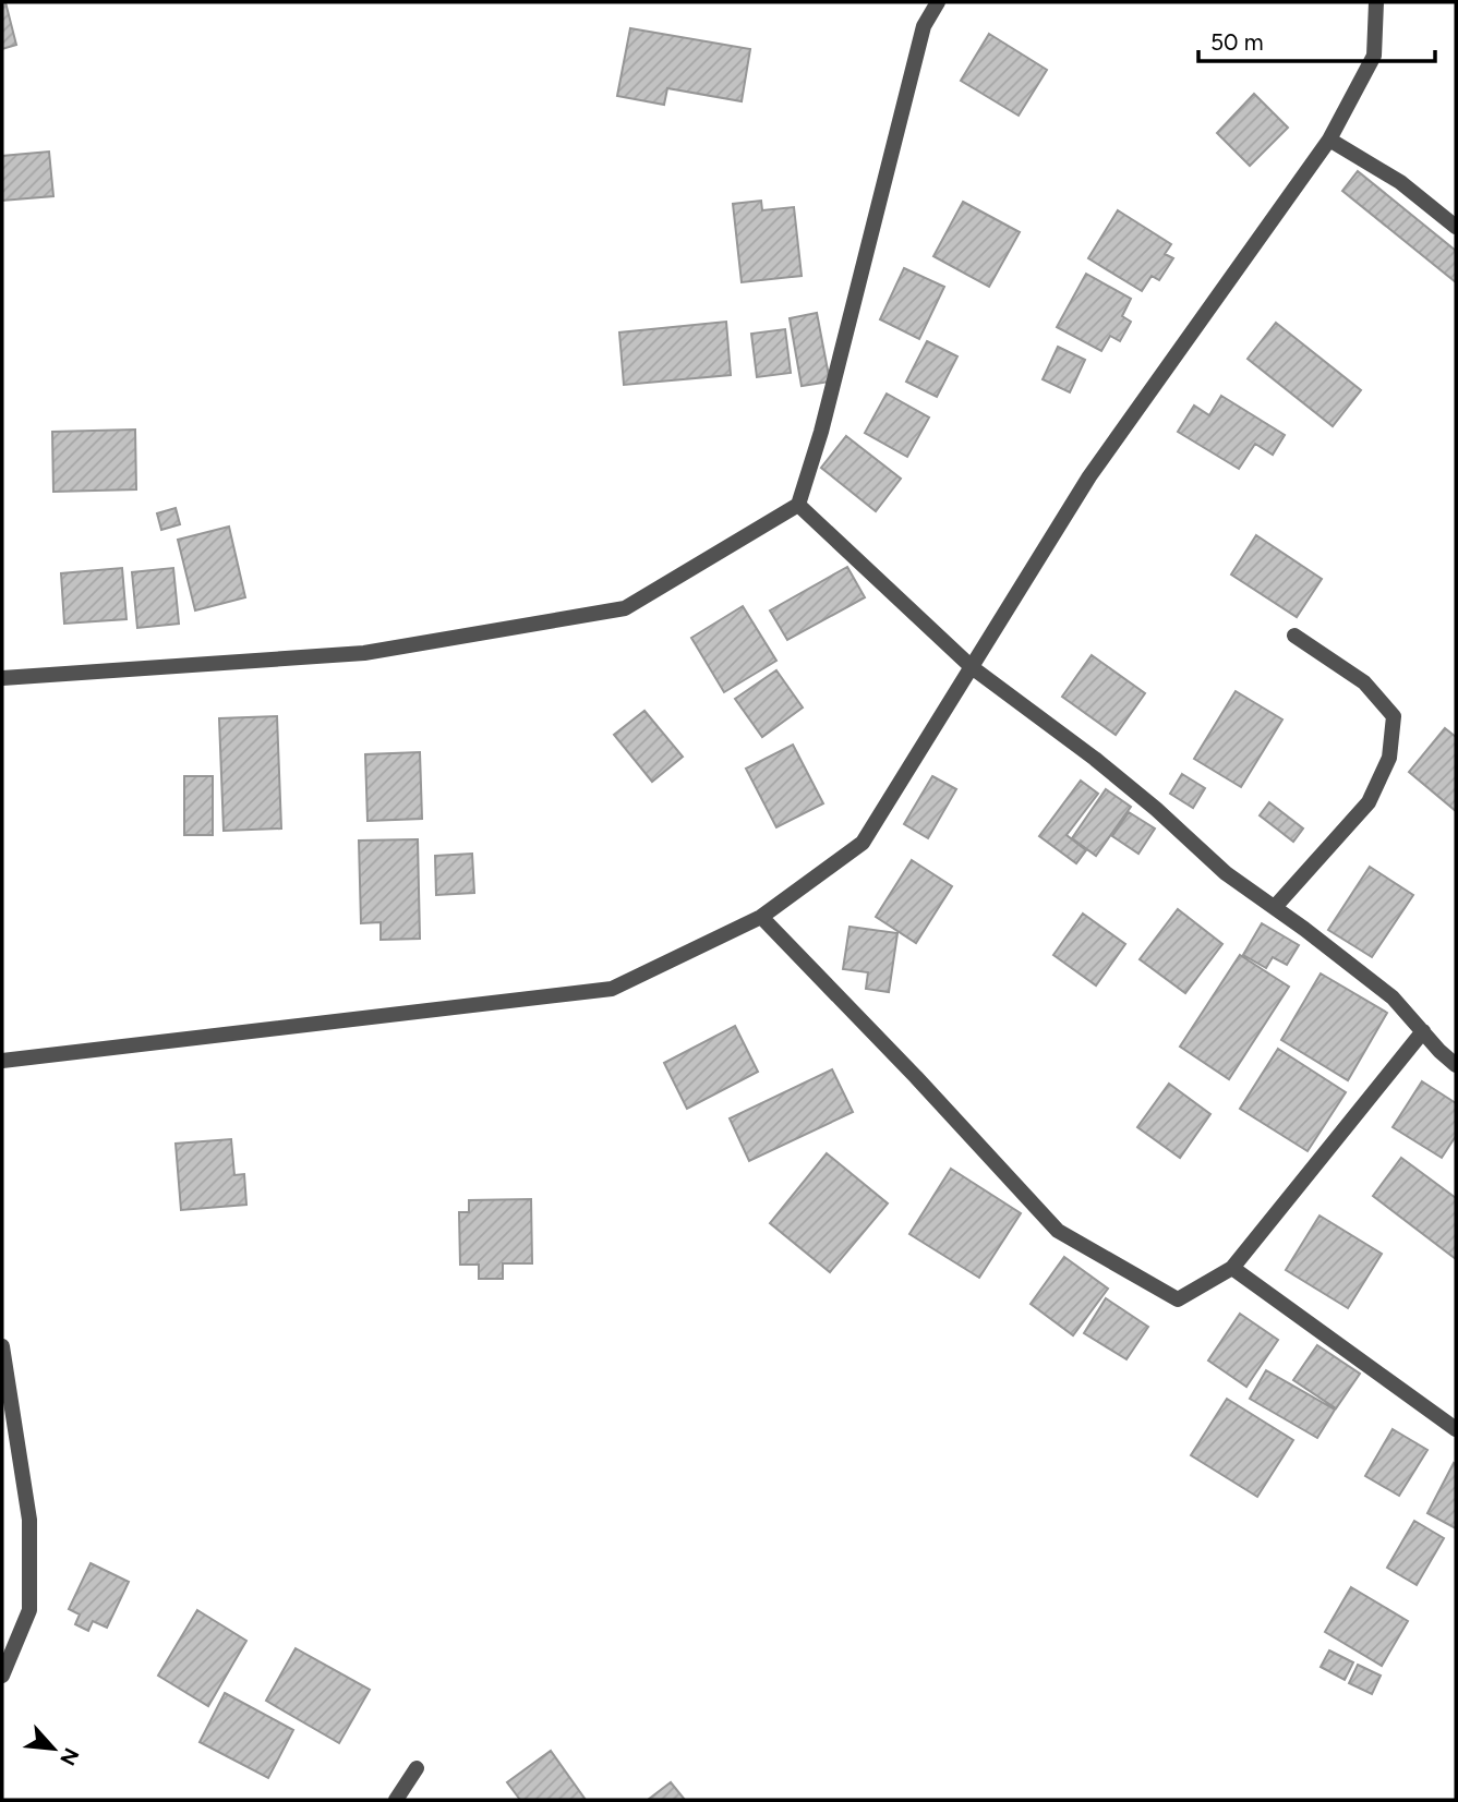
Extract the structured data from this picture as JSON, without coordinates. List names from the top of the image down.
{
  "scale_bar": "50 m",
  "north": "bottom right"
}
